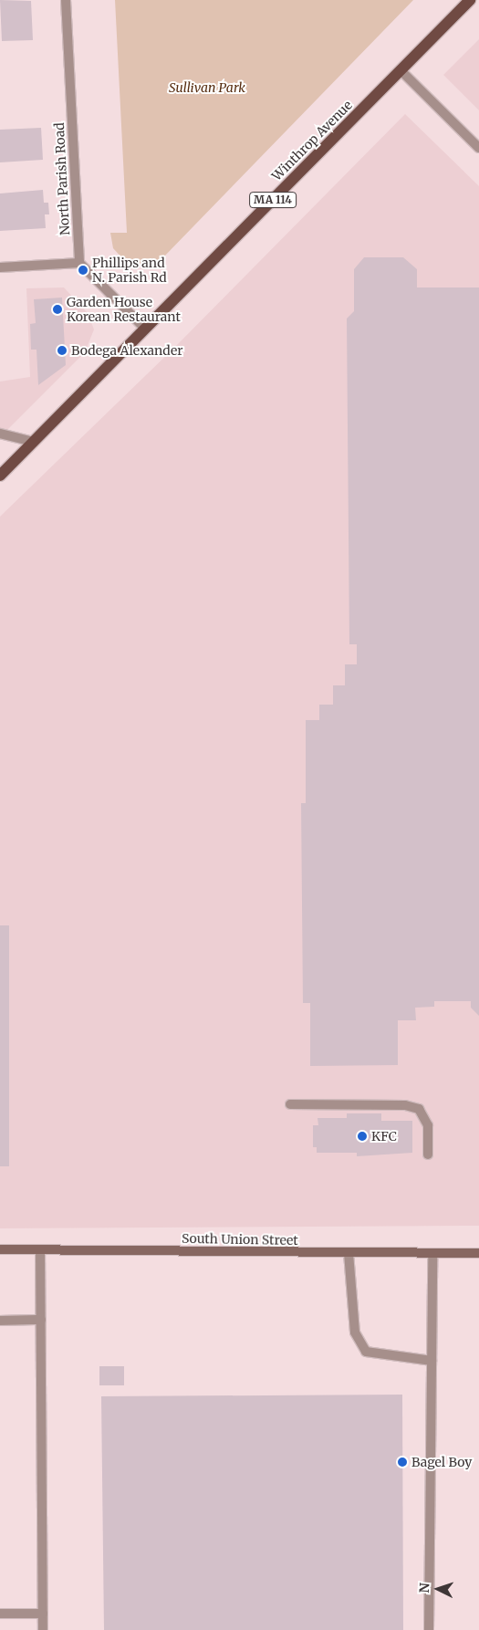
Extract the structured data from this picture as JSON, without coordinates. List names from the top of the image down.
{
  "streets": {
    "main road": ["Winthrop Avenue", "MA 114", "South Union Street"],
    "street": ["North Parish Road"]
  },
  "parks": ["Sullivan Park"],
  "places": [
    "Phillips and N. Parish Rd",
    "Garden House Korean Restaurant",
    "Bodega Alexander",
    "KFC",
    "Bagel Boy"
  ],
  "north": "left"
}
